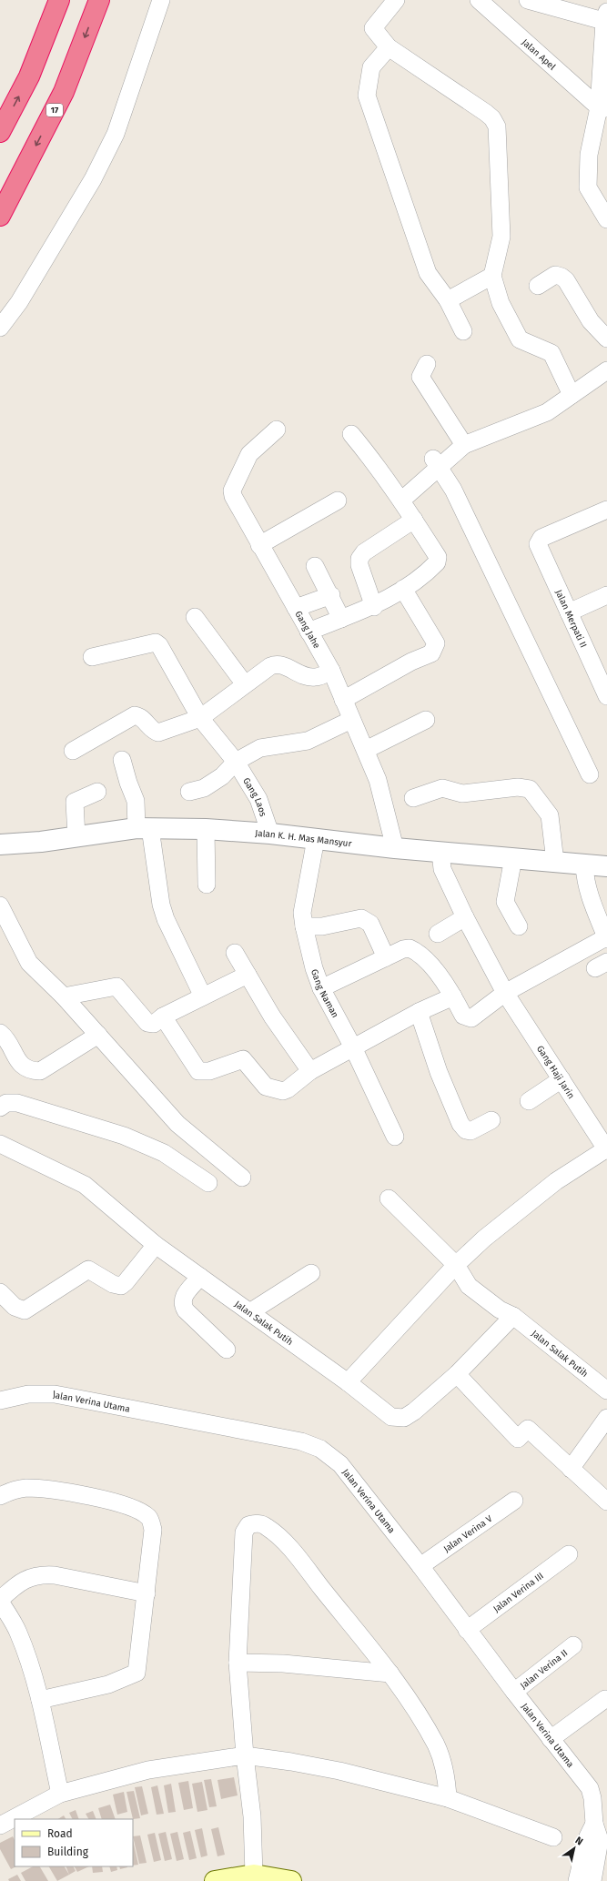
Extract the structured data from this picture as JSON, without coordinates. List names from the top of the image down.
{
  "streets": {
    "highway": ["17"],
    "street": [
      "Jalan Apel",
      "Jalan Merpati II",
      "Gang Jahe",
      "Gang Laos",
      "Jalan K. H. Mas Mansyur",
      "Gang Naman",
      "Gang Haji Jarin",
      "Jalan Salak Putih",
      "Jalan Verina Utama",
      "Jalan Verina V",
      "Jalan Verina III",
      "Jalan Verina II"
    ]
  },
  "crossings": [
    ["Gang Jahe", "Jalan K. H. Mas Mansyur"],
    ["Gang Laos", "Jalan K. H. Mas Mansyur"],
    ["Jalan K. H. Mas Mansyur", "Gang Naman"],
    ["Jalan K. H. Mas Mansyur", "Gang Haji Jarin"],
    ["Jalan Verina Utama", "Jalan Verina V"],
    ["Jalan Verina Utama", "Jalan Verina III"],
    ["Jalan Verina Utama", "Jalan Verina II"]
  ],
  "legend": ["Road", "Building"],
  "north": "top right"
}
